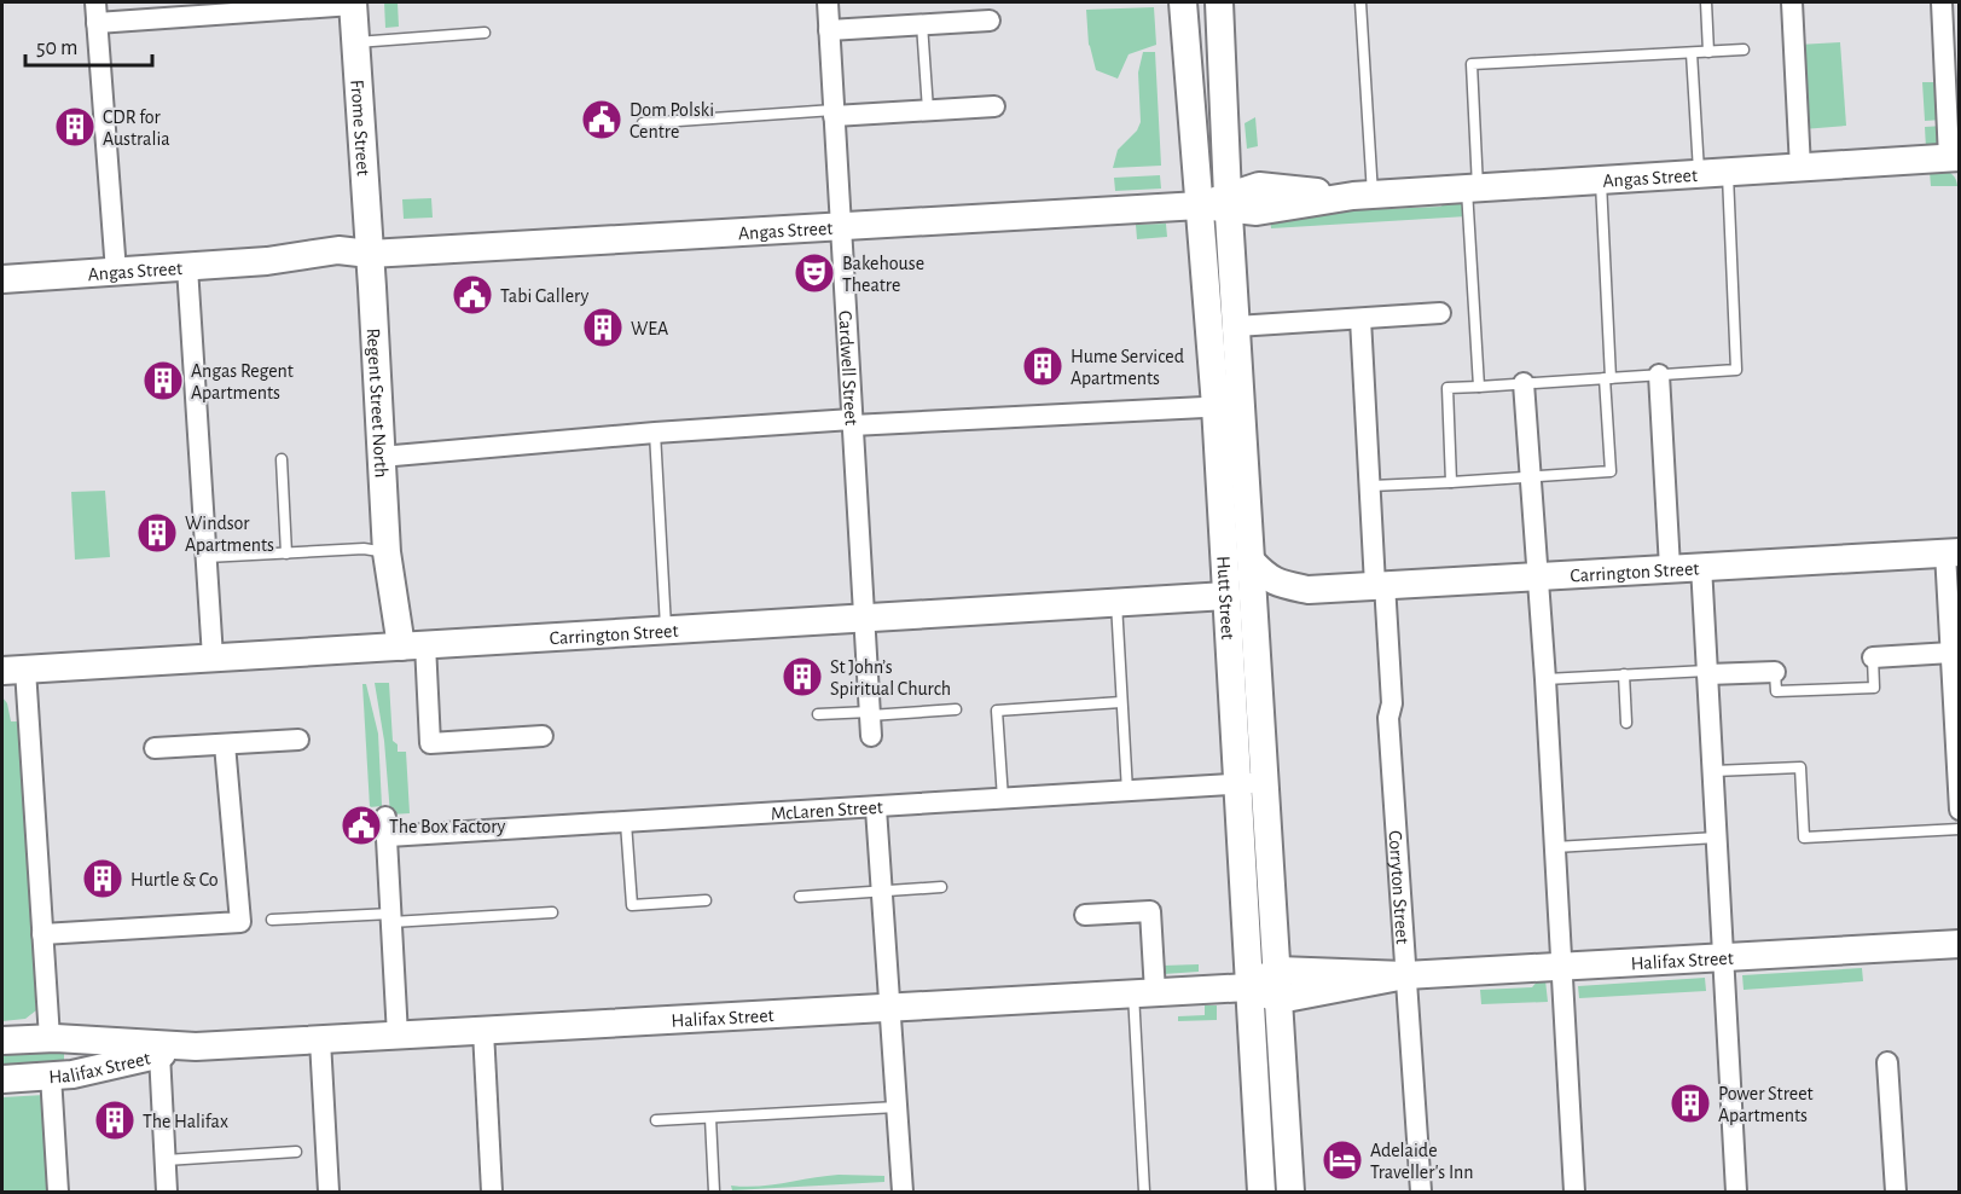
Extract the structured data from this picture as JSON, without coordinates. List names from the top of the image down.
{
  "streets": {
    "street": [
      "Frome Street",
      "Angas Street",
      "Cardwell Street",
      "Regent Street North",
      "Carrington Street",
      "Hutt Street",
      "McLaren Street",
      "Corryton Street",
      "Halifax Street"
    ]
  },
  "crossings": [
    ["Frome Street", "Angas Street"],
    ["Frome Street", "Regent Street North"],
    ["Angas Street", "Cardwell Street"],
    ["Angas Street", "Regent Street North"],
    ["Angas Street", "Hutt Street"],
    ["Cardwell Street", "Carrington Street"],
    ["Regent Street North", "Carrington Street"],
    ["Carrington Street", "Hutt Street"],
    ["Carrington Street", "Corryton Street"],
    ["Hutt Street", "McLaren Street"],
    ["Hutt Street", "Halifax Street"],
    ["Corryton Street", "Halifax Street"]
  ],
  "places": {
    "public building": ["Dom Polski Centre", "Tabi Gallery", "The Box Factory"],
    "building": [
      "CDR for Australia",
      "WEA",
      "Hume Serviced Apartments",
      "Angas Regent Apartments",
      "Windsor Apartments",
      "St John’s Spiritual Church",
      "Hurtle & Co",
      "Power Street Apartments",
      "The Halifax"
    ],
    "theatre": ["Bakehouse Theatre"],
    "hotel": ["Adelaide Traveller's Inn"]
  },
  "scale_bar": "50 m"
}
